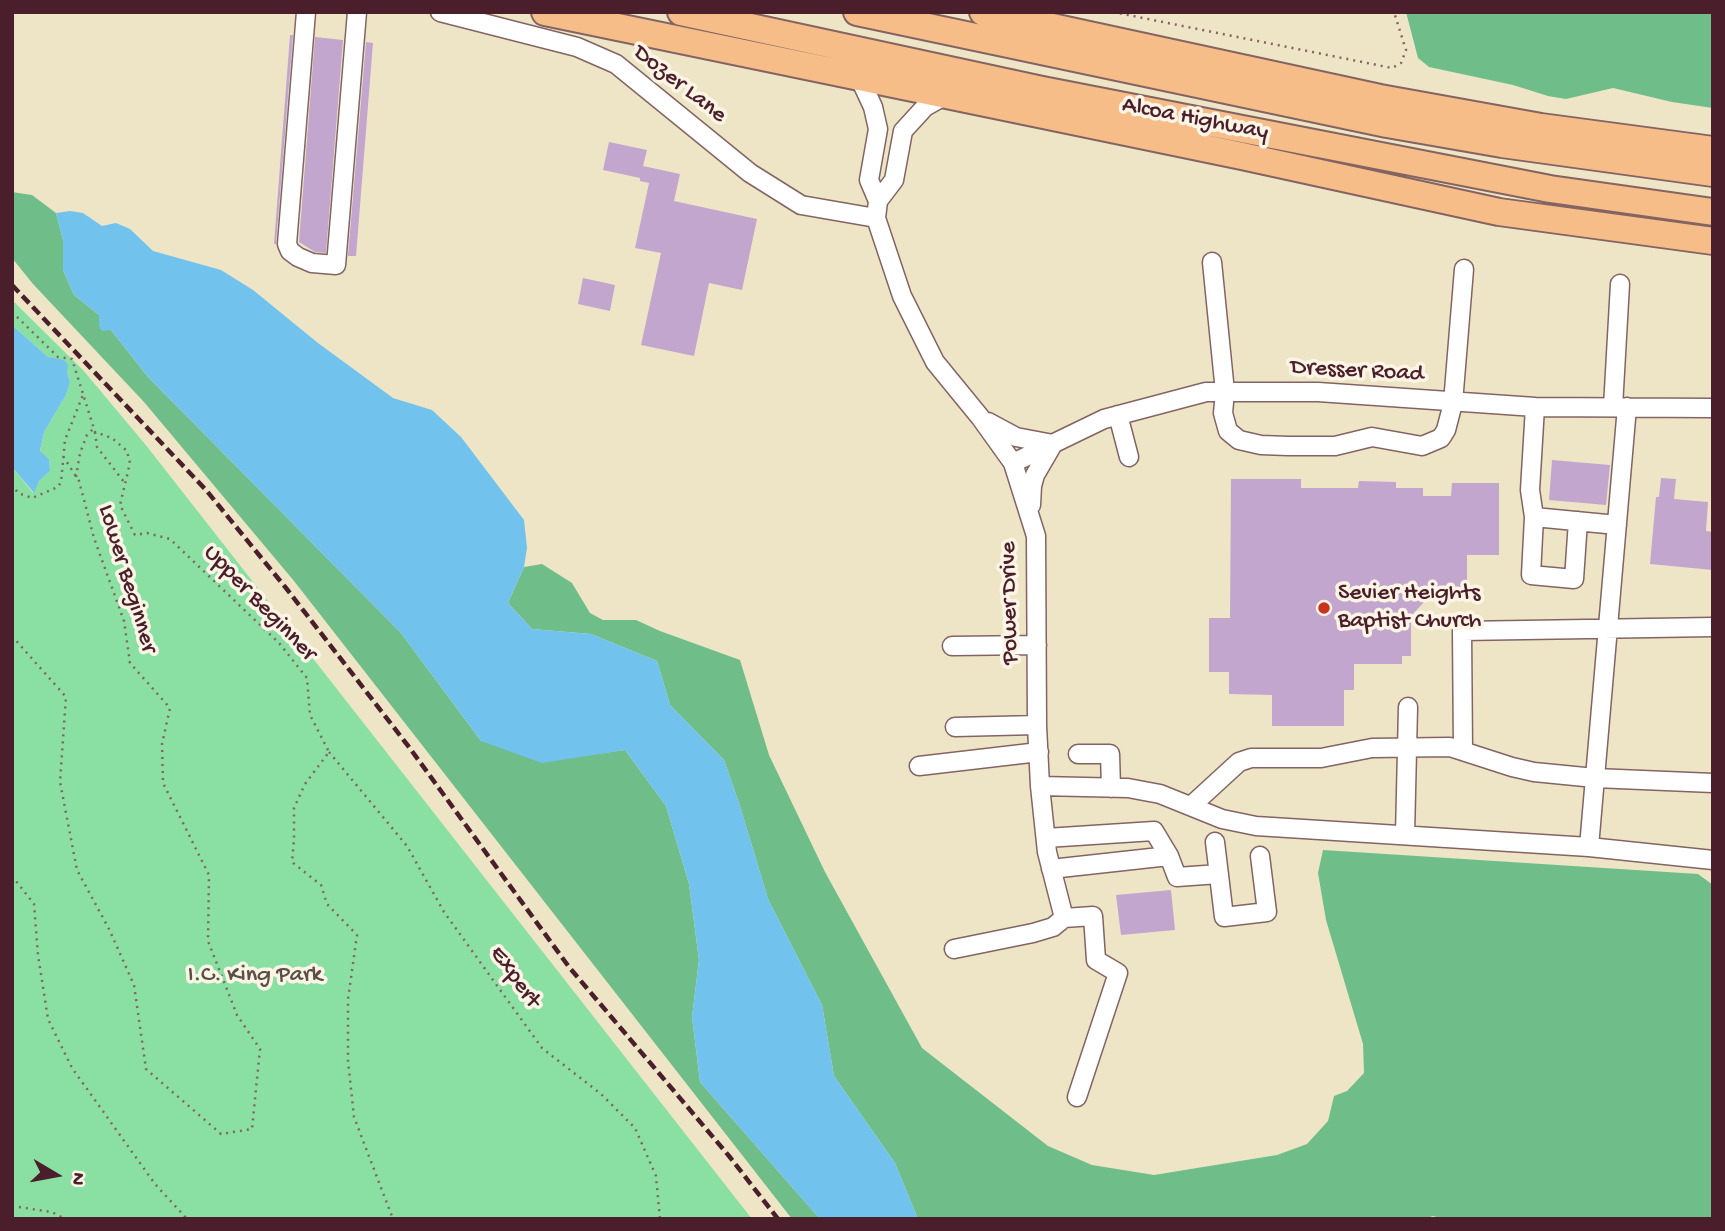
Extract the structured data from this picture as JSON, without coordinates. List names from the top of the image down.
{
  "streets": {
    "highway": ["Alcoa Highway"],
    "street": ["Dozer Lane", "Dresser Road", "Power Drive"],
    "path": ["Lower Beginner", "Upper Beginner", "Expert"]
  },
  "crossings": [
    ["Dozer Lane", "Power Drive"],
    ["Dresser Road", "Power Drive"],
    ["Upper Beginner", "Expert"]
  ],
  "parks": ["I.C. King Park"],
  "places": ["Sevier Heights Baptist Church"],
  "north": "right"
}
